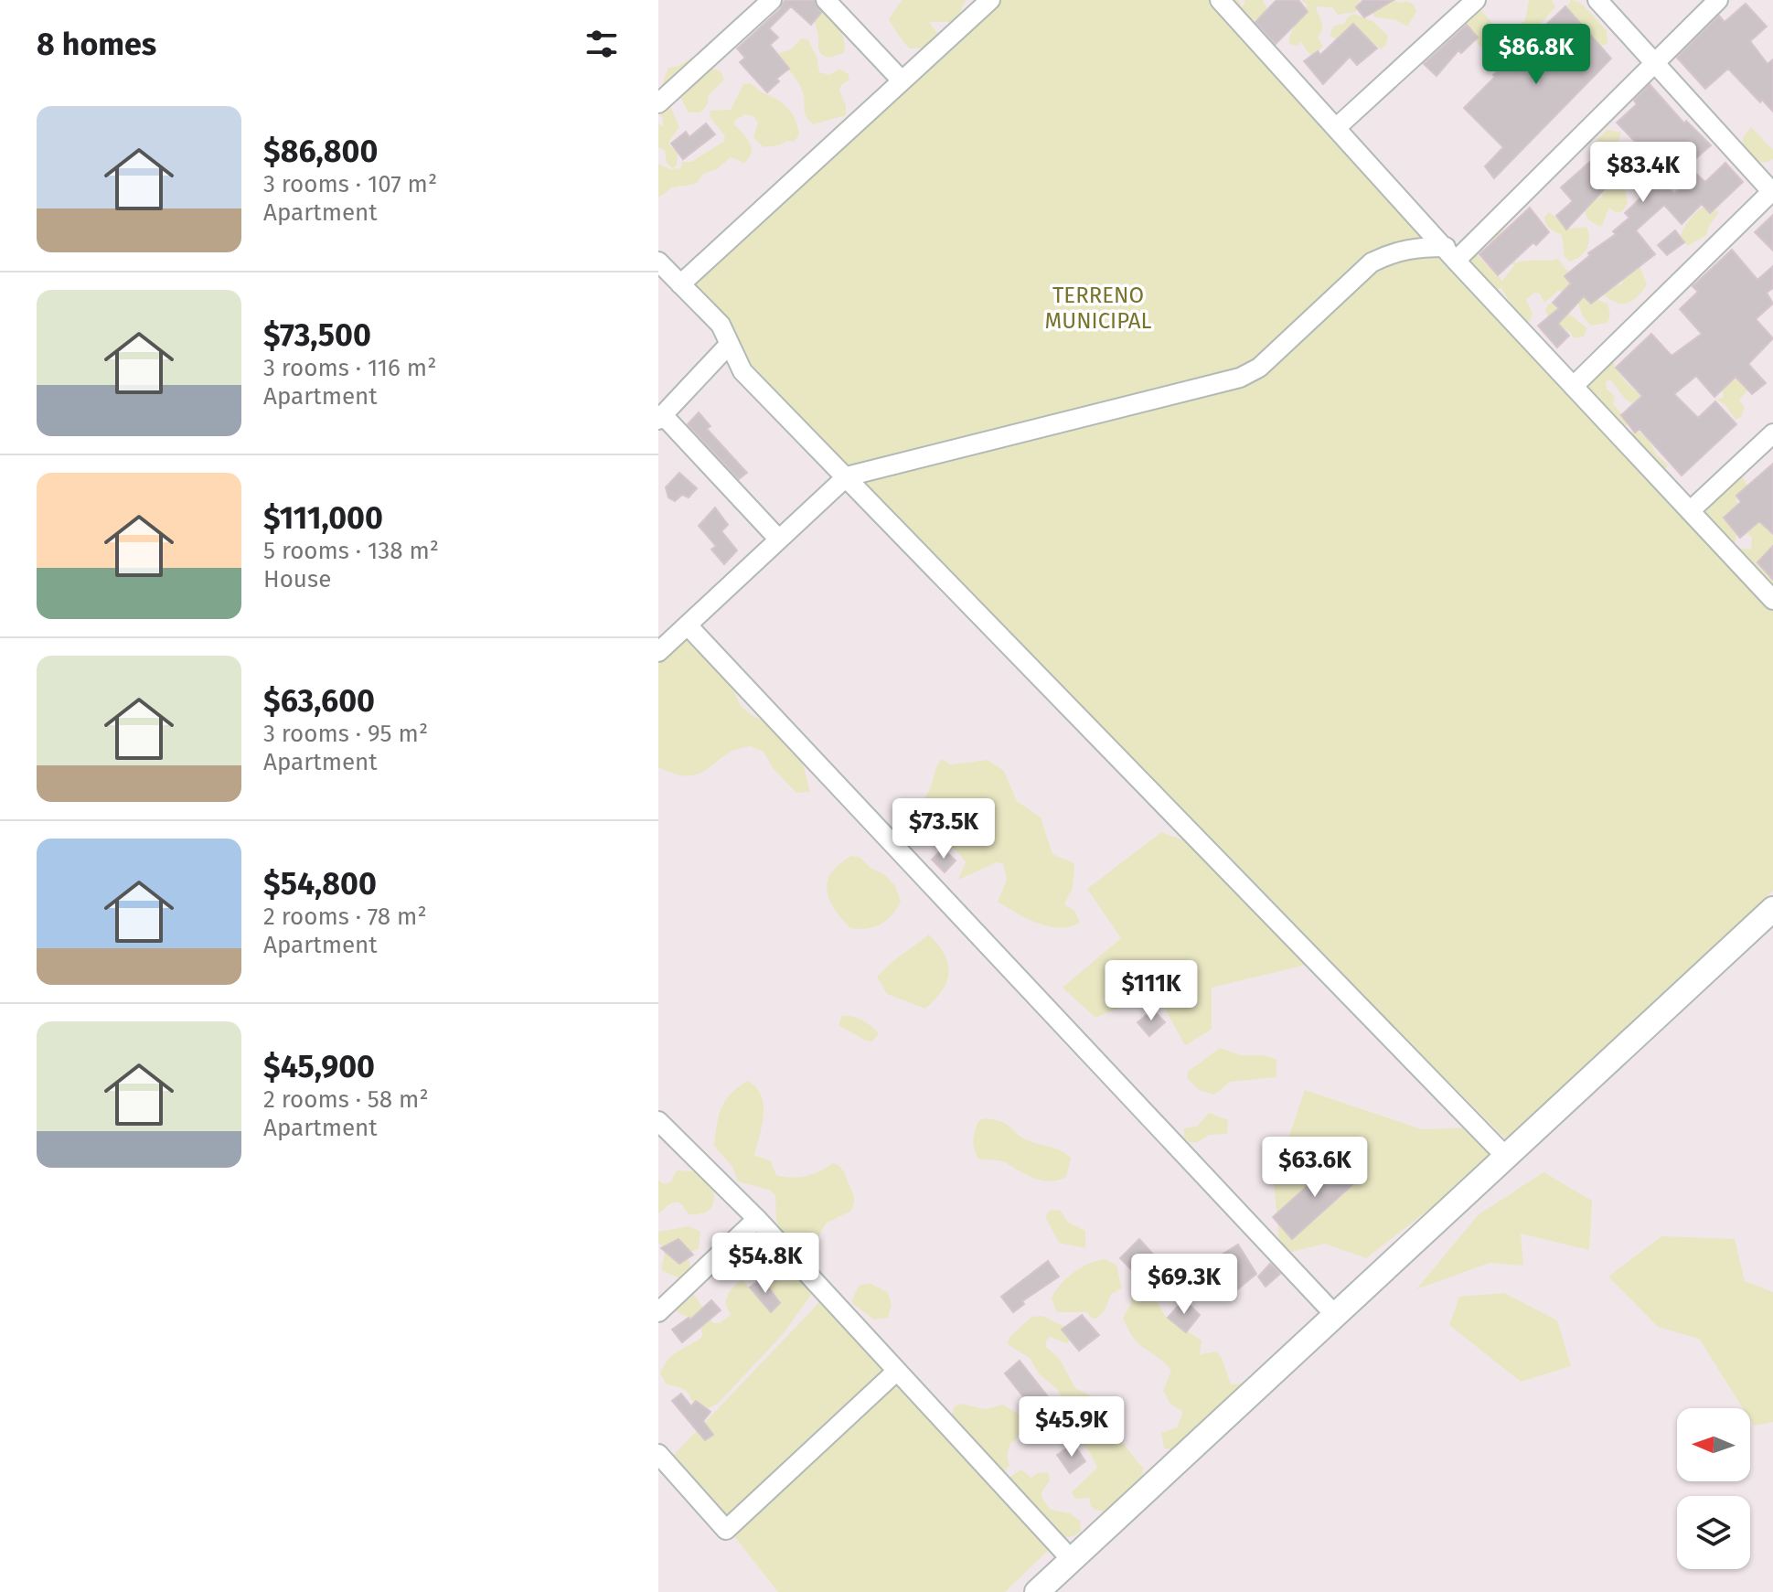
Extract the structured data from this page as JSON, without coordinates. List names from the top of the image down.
{
  "parks": ["TERRENO MUNICIPAL"],
  "north": "left",
  "page": {
    "heading": "8 homes",
    "price": [
      "$86.8K",
      "$83.4K",
      "$73.5K",
      "$111K",
      "$63.6K",
      "$54.8K",
      "$69.3K",
      "$45.9K"
    ],
    "list": [
      {
        "name": "$86,800",
        "note": "3 rooms · 107 m² · Apartment"
      },
      {
        "name": "$73,500",
        "note": "3 rooms · 116 m² · Apartment"
      },
      {
        "name": "$111,000",
        "note": "5 rooms · 138 m² · House"
      },
      {
        "name": "$63,600",
        "note": "3 rooms · 95 m² · Apartment"
      },
      {
        "name": "$54,800",
        "note": "2 rooms · 78 m² · Apartment"
      },
      {
        "name": "$45,900",
        "note": "2 rooms · 58 m² · Apartment"
      }
    ]
  }
}
